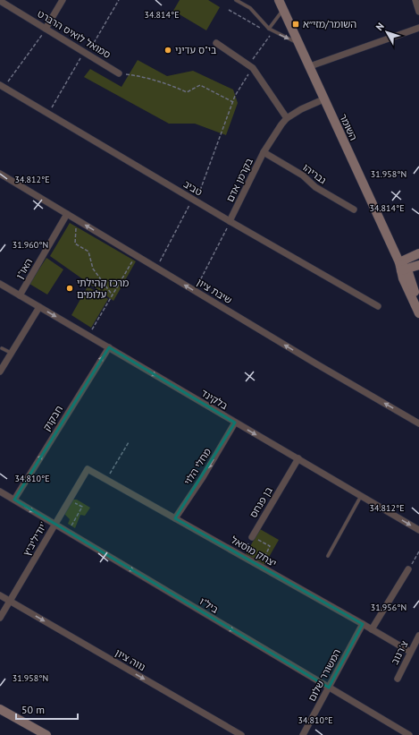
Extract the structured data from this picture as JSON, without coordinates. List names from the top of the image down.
{
  "streets": {
    "street": [
      "סמואל לואיס הרברט",
      "השומר",
      "גבריהו",
      "בקרמן אדם",
      "טביב",
      "האו\"ן",
      "שיבת ציון",
      "בלקינד",
      "חבקוק",
      "מחלי הלוי",
      "בן פנחס",
      "יודיליביץ'",
      "יצחק מוסאל",
      "ביל\"ו",
      "צ'רנוב",
      "נווה ציון",
      "המשורר שלום"
    ]
  },
  "crossings": [
    ["השומר", "בקרמן אדם"],
    ["גבריהו", "בקרמן אדם"],
    ["בקרמן אדם", "טביב"],
    ["האו\"ן", "שיבת ציון"],
    ["האו\"ן", "בלקינד"],
    ["בלקינד", "חבקוק"],
    ["בלקינד", "מחלי הלוי"],
    ["בלקינד", "בן פנחס"],
    ["חבקוק", "ביל\"ו"],
    ["מחלי הלוי", "יצחק מוסאל"],
    ["יודיליביץ'", "יצחק מוסאל"],
    ["יודיליביץ'", "ביל\"ו"],
    ["יודיליביץ'", "נווה ציון"],
    ["יצחק מוסאל", "צ'רנוב"],
    ["יצחק מוסאל", "המשורר שלום"],
    ["ביל\"ו", "המשורר שלום"]
  ],
  "one_way": [
    "שיבת ציון",
    "בלקינד",
    "חבקוק",
    "מחלי הלוי",
    "ביל\"ו",
    "נווה ציון"
  ],
  "places": {
    "transit": ["השומר/מזי״א"],
    "other": ["בי\"ס עדיני", "מרכז קהילתי עלומים"]
  },
  "scale_bar": "50 m",
  "north": "top left",
  "coordinates": [
    "34.814°E",
    "31.958°N",
    "34.812°E",
    "31.960°N",
    "34.810°E",
    "31.956°N"
  ]
}
